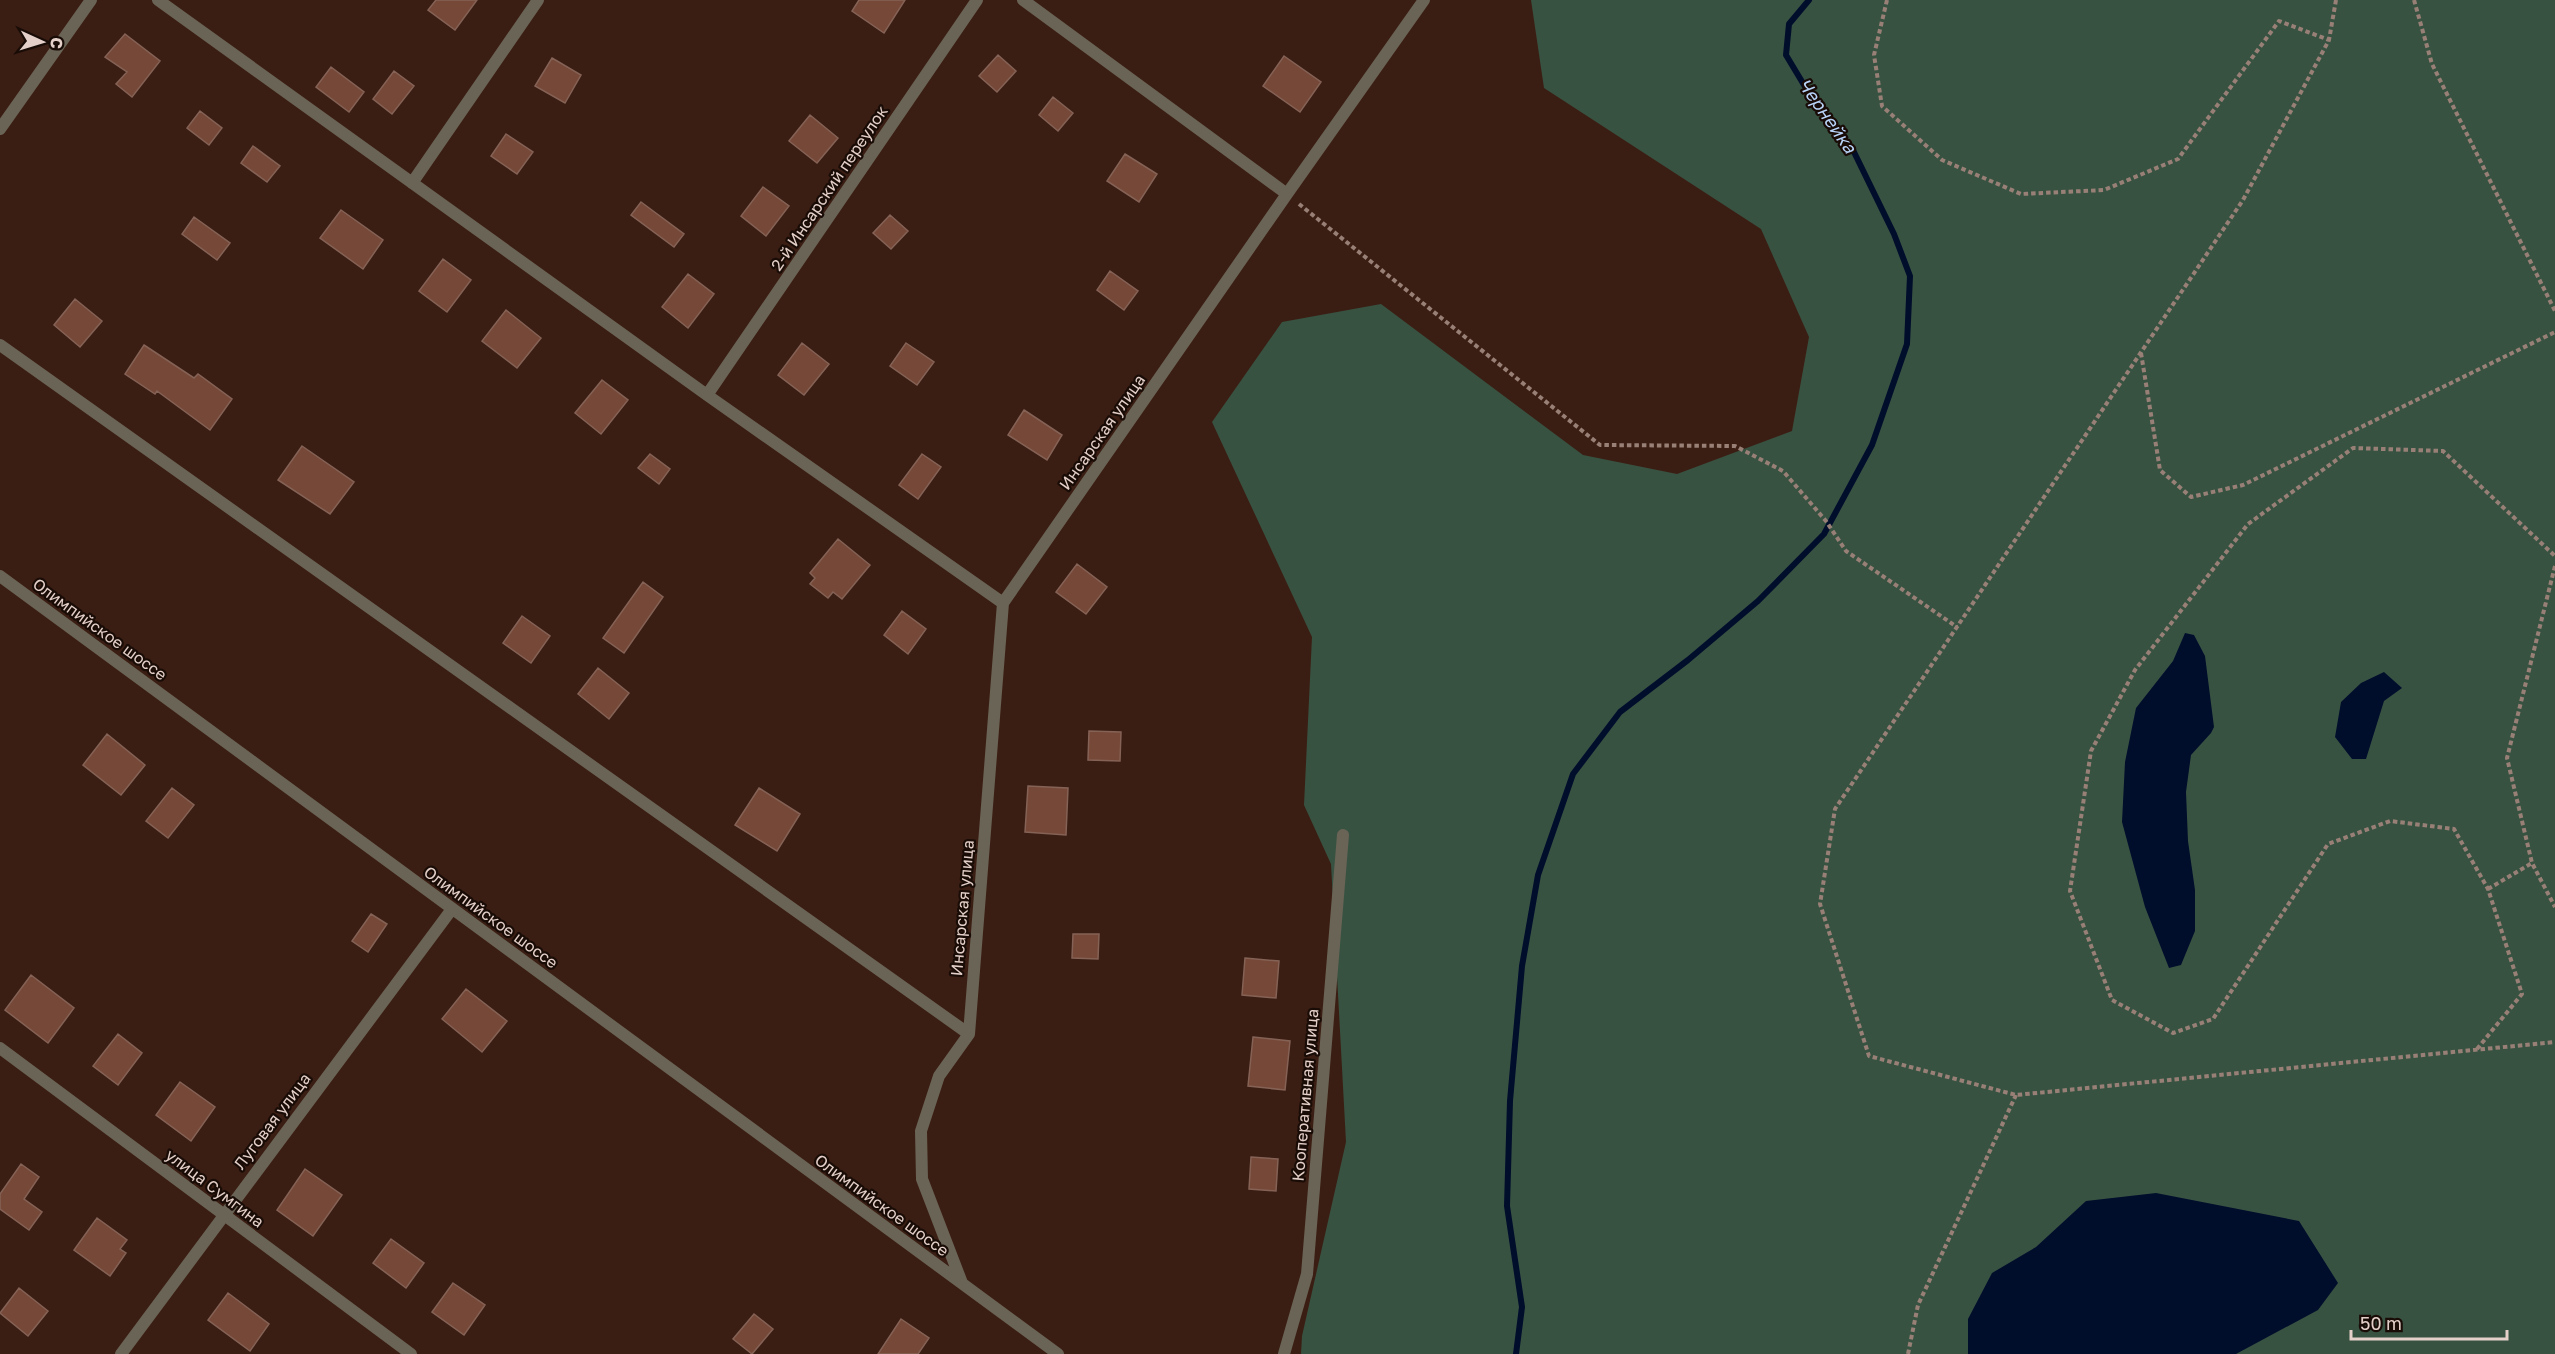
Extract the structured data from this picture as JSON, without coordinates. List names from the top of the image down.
{
  "streets": {
    "street": [
      "2-й Инсарский переулок",
      "Инсарская улица",
      "Олимпийское шоссе",
      "Кооперативная улица",
      "Луговая улица",
      "улица Сумгина"
    ]
  },
  "crossings": [
    ["Олимпийское шоссе", "Луговая улица"],
    ["Луговая улица", "улица Сумгина"]
  ],
  "water": ["Чернейка"],
  "scale_bar": "50 m",
  "north": "right"
}
